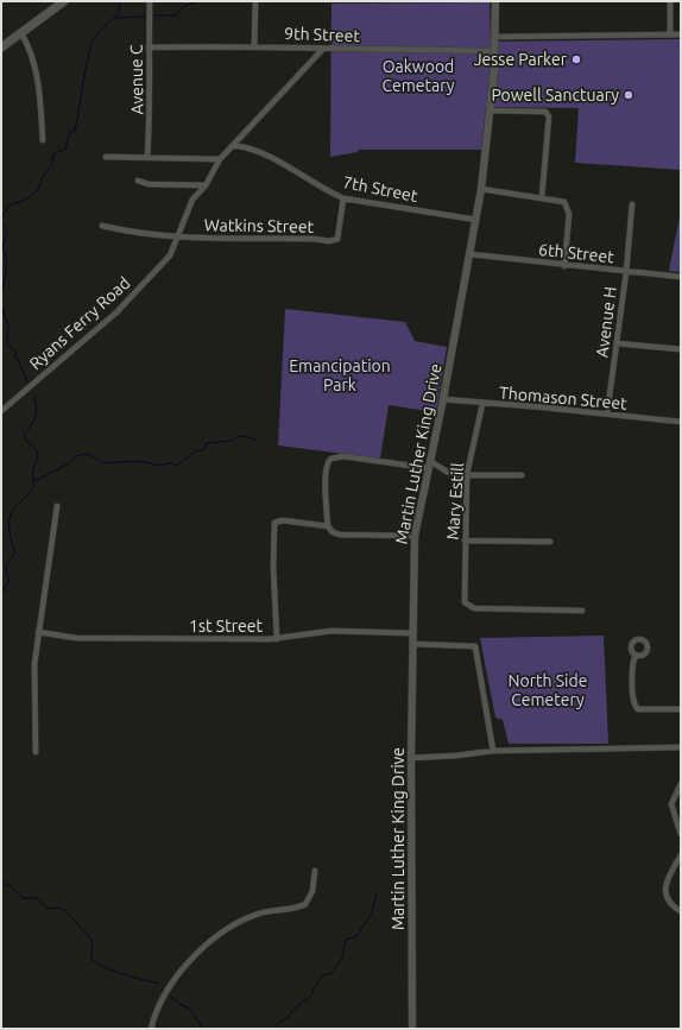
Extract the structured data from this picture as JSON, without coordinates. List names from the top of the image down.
{
  "streets": {
    "street": [
      "9th Street",
      "Avenue C",
      "7th Street",
      "Watkins Street",
      "6th Street",
      "Avenue H",
      "Ryans Ferry Road",
      "Thomason Street",
      "Martin Luther King Drive",
      "Mary Estill",
      "1st Street"
    ]
  },
  "crossings": [
    ["9th Street", "Avenue C"],
    ["9th Street", "Ryans Ferry Road"],
    ["9th Street", "Martin Luther King Drive"],
    ["7th Street", "Watkins Street"],
    ["7th Street", "Ryans Ferry Road"],
    ["7th Street", "Martin Luther King Drive"],
    ["Watkins Street", "Ryans Ferry Road"],
    ["6th Street", "Avenue H"],
    ["6th Street", "Martin Luther King Drive"],
    ["Avenue H", "Thomason Street"],
    ["Thomason Street", "Martin Luther King Drive"],
    ["Thomason Street", "Mary Estill"],
    ["Martin Luther King Drive", "1st Street"]
  ],
  "parks": ["Oakwood Cemetary", "Emancipation Park", "North Side Cemetery"],
  "places": ["Jesse Parker", "Powell Sanctuary"]
}
